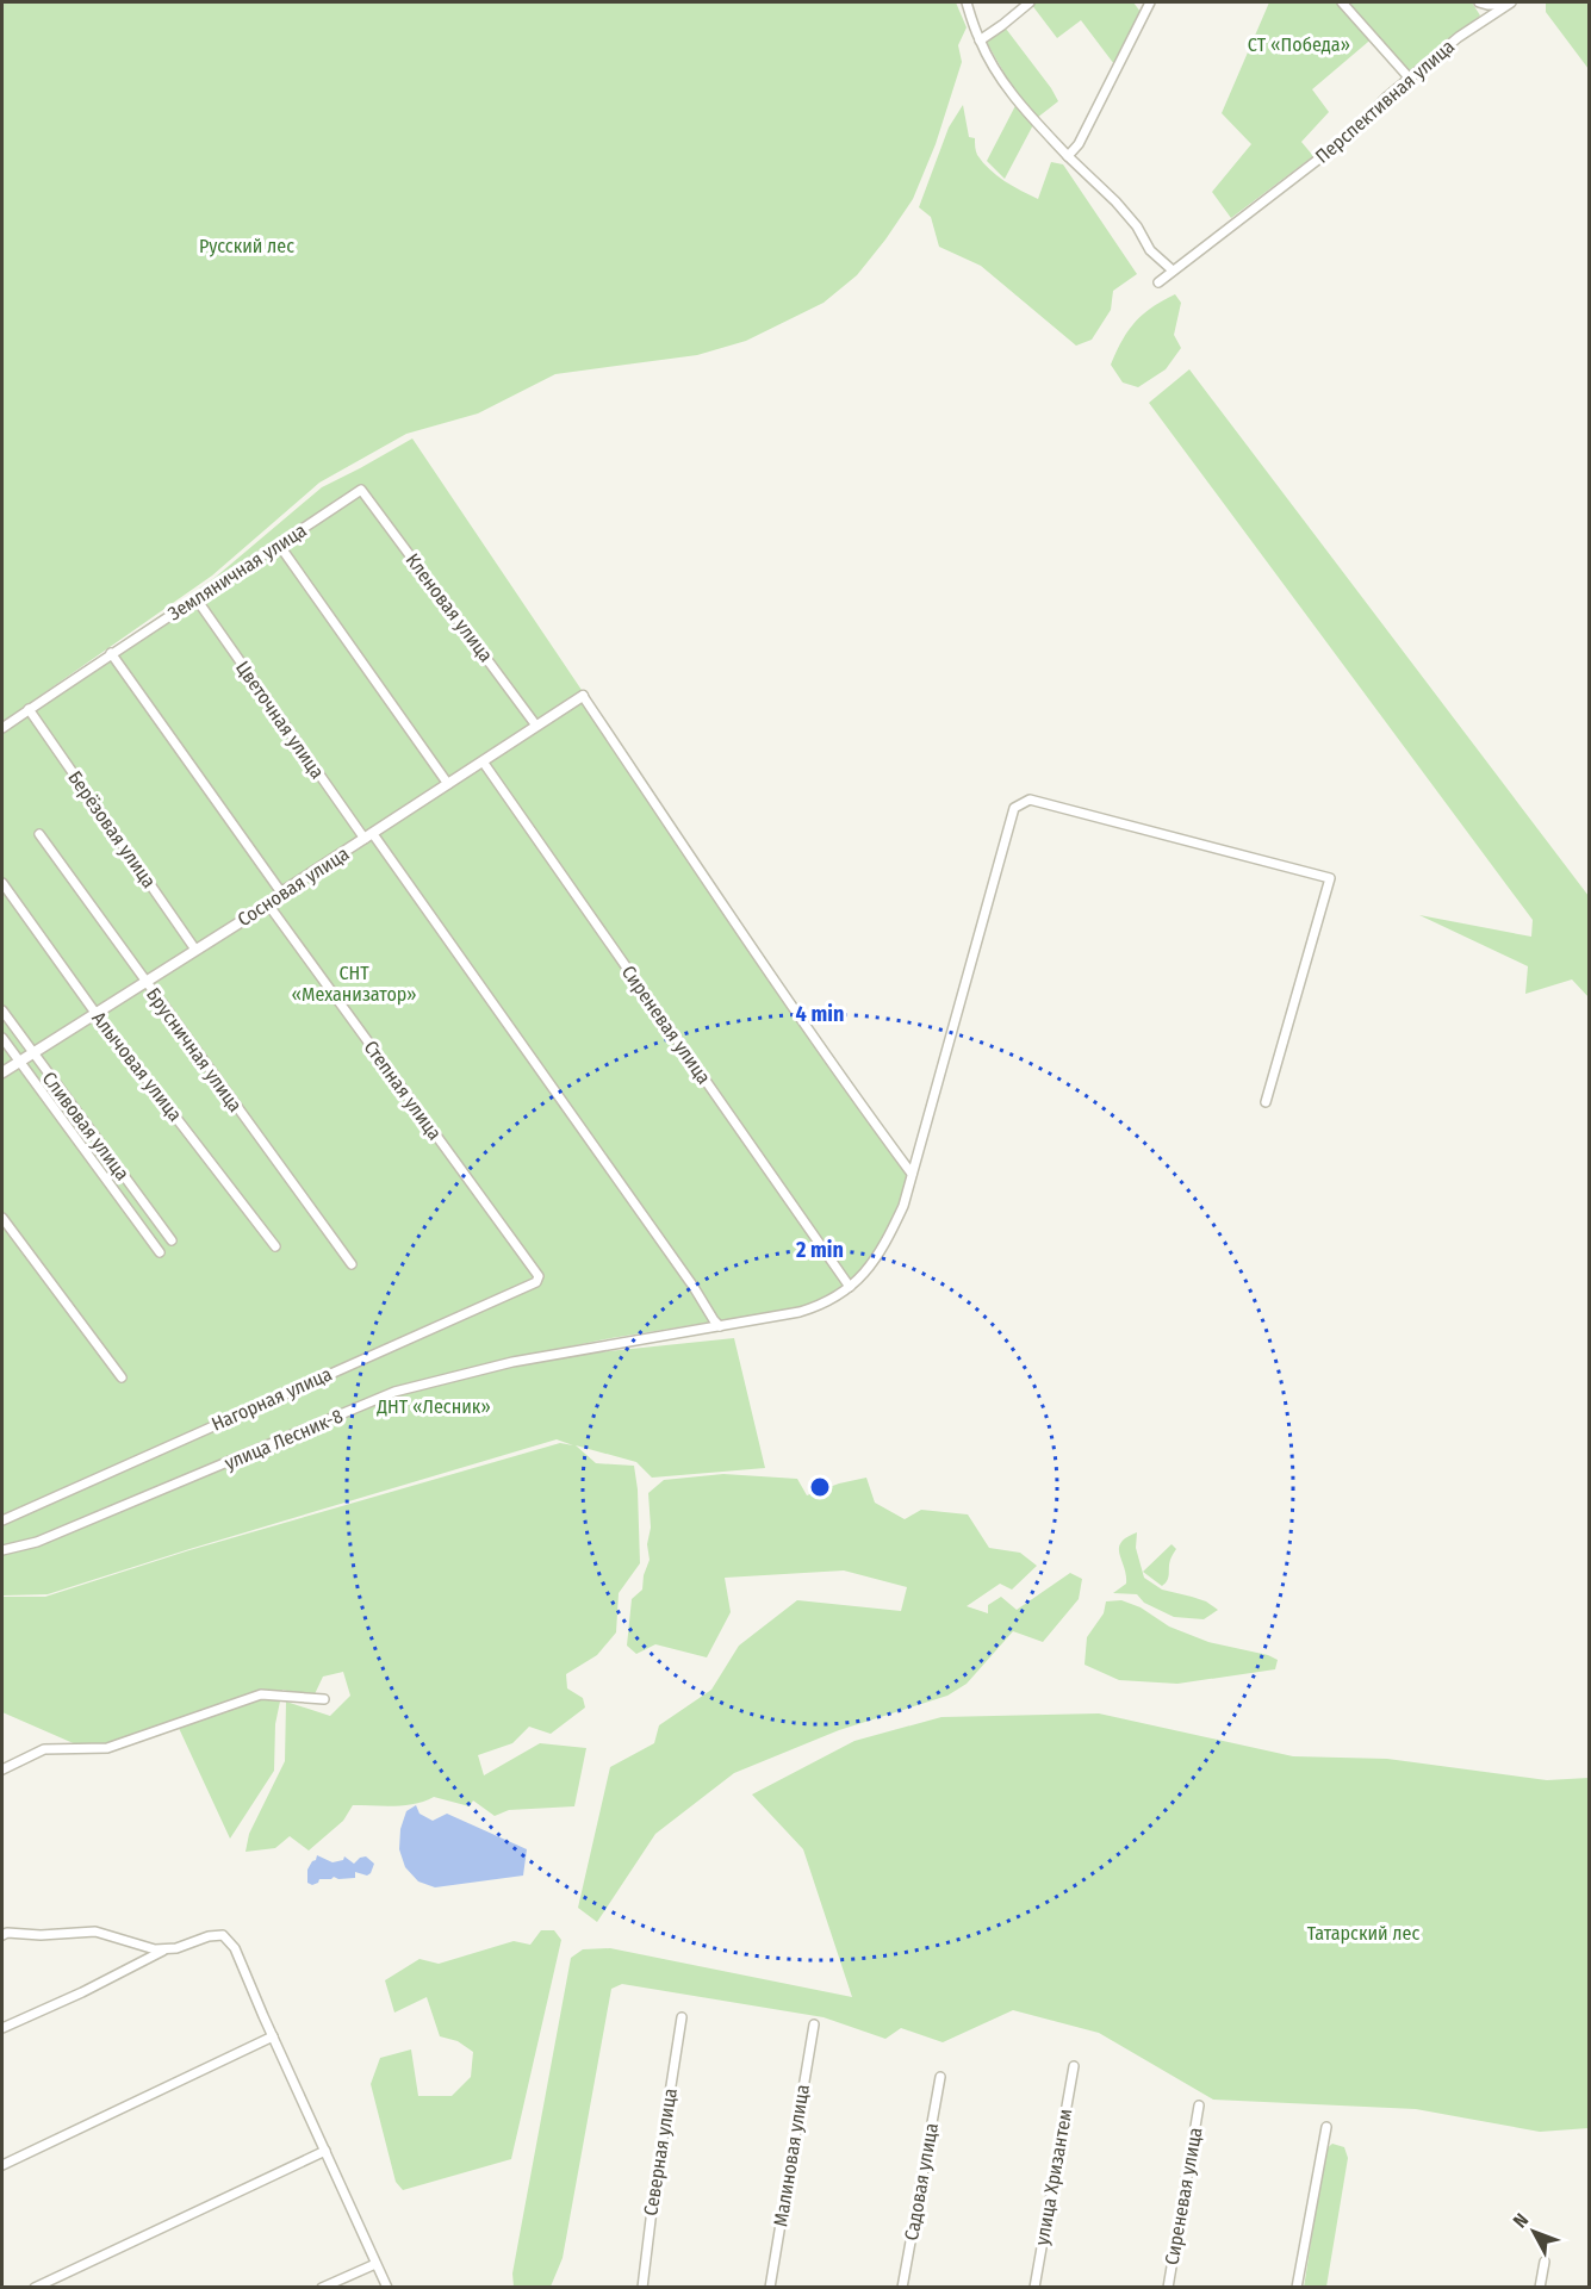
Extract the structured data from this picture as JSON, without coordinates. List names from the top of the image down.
{
  "streets": {
    "street": [
      "Перспективная улица",
      "Земляничная улица",
      "Кленовая улица",
      "Цветочная улица",
      "Берёзовая улица",
      "Сосновая улица",
      "Сиреневая улица",
      "Брусничная улица",
      "Алычовая улица",
      "Степная улица",
      "Сливовая улица",
      "Нагорная улица",
      "улица Лесник-8",
      "Северная улица",
      "Малиновая улица",
      "улица Хризантем",
      "Садовая улица"
    ]
  },
  "crossings": [
    ["Земляничная улица", "Кленовая улица"],
    ["Земляничная улица", "Цветочная улица"],
    ["Земляничная улица", "Берёзовая улица"],
    ["Кленовая улица", "Сосновая улица"],
    ["Цветочная улица", "Сосновая улица"],
    ["Цветочная улица", "улица Лесник-8"],
    ["Берёзовая улица", "Сосновая улица"],
    ["Сосновая улица", "Сиреневая улица"],
    ["Сосновая улица", "Брусничная улица"],
    ["Сосновая улица", "Алычовая улица"],
    ["Сосновая улица", "Степная улица"],
    ["Сосновая улица", "Сливовая улица"],
    ["Сиреневая улица", "улица Лесник-8"],
    ["Степная улица", "Нагорная улица"]
  ],
  "parks": [
    "СТ «Победа»",
    "Русский лес",
    "СНТ «Механизатор»",
    "ДНТ «Лесник»",
    "Татарский лес"
  ],
  "north": "top left",
  "rings": ["4 min", "2 min"]
}
